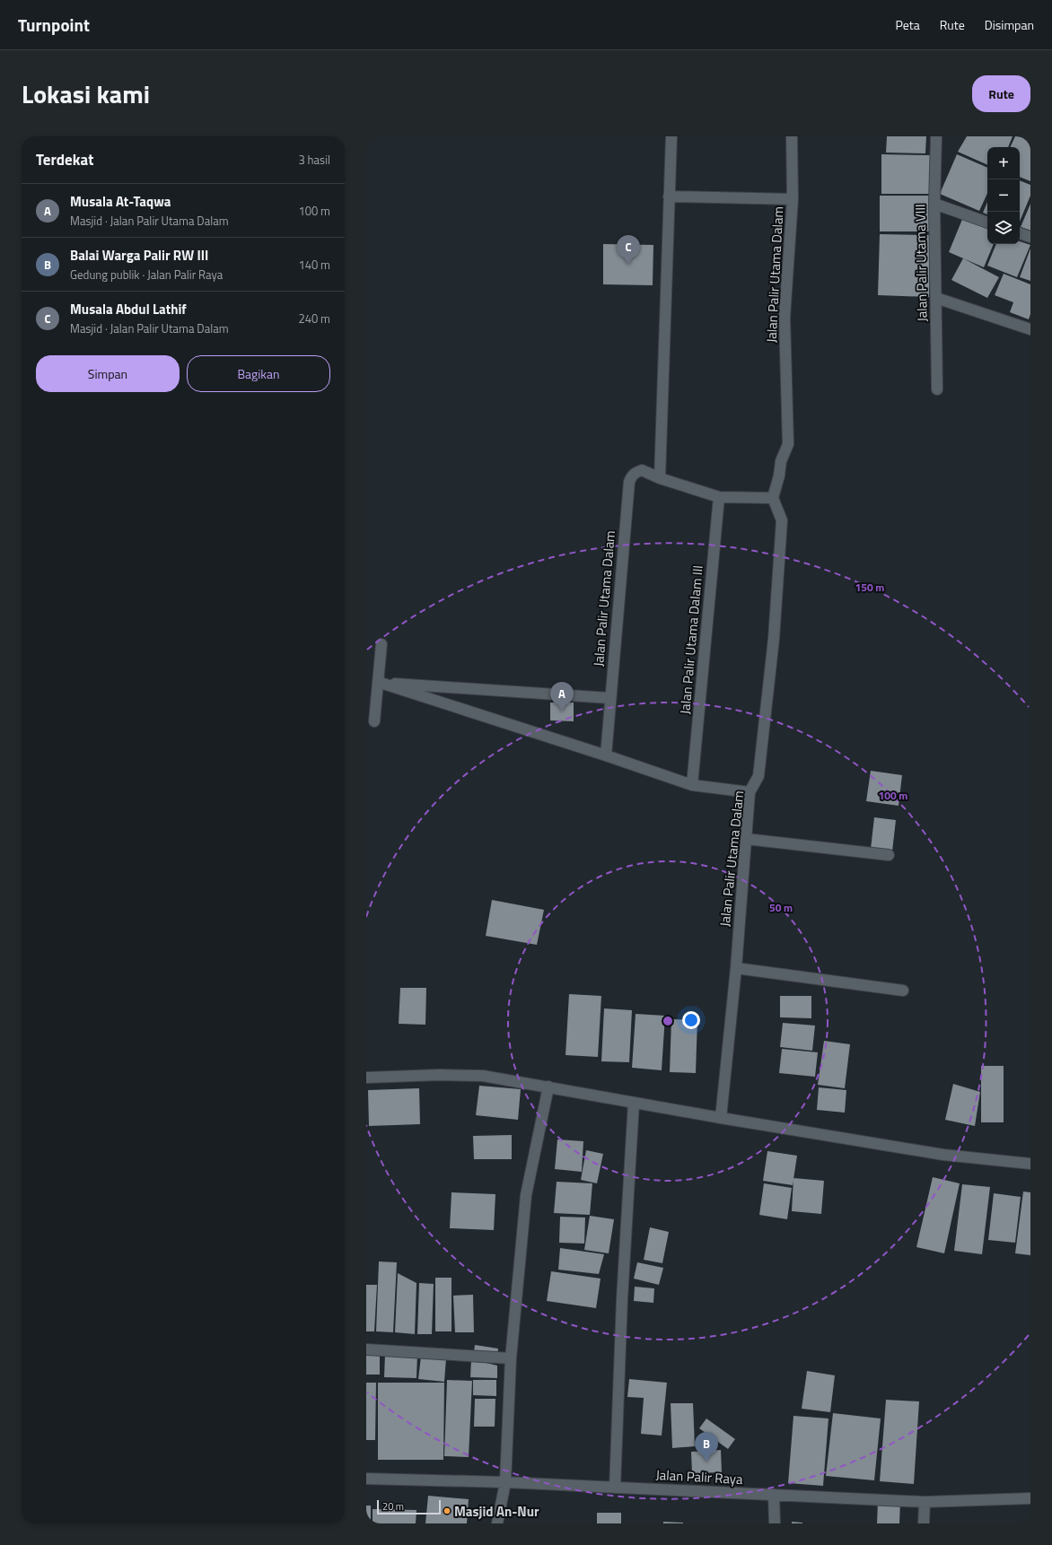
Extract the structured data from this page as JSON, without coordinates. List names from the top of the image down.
{
  "streets": {
    "street": [
      "Jalan Palir Utama VIII",
      "Jalan Palir Utama Dalam",
      "Jalan Palir Utama Dalam III",
      "Jalan Palir Raya"
    ]
  },
  "crossings": [
    ["Jalan Palir Utama Dalam", "Jalan Palir Utama Dalam III"]
  ],
  "places": ["Masjid An-Nur"],
  "scale_bar": "20 m",
  "page": {
    "header": "Turnpoint",
    "nav": ["Peta", "Rute", "Disimpan"],
    "title": "Lokasi kami",
    "buttons": [
      "Rute",
      ["Simpan", "Bagikan"]
    ],
    "heading": ["Terdekat", "3 hasil"],
    "map_buttons": ["+", "−"],
    "list": [
      {
        "mark": "A",
        "name": "Musala At-Taqwa",
        "note": "Masjid · Jalan Palir Utama Dalam",
        "value": "100 m"
      },
      {
        "mark": "B",
        "name": "Balai Warga Palir RW III",
        "note": "Gedung publik · Jalan Palir Raya",
        "value": "140 m"
      },
      {
        "mark": "C",
        "name": "Musala Abdul Lathif",
        "note": "Masjid · Jalan Palir Utama Dalam",
        "value": "240 m"
      }
    ],
    "pins": ["C", "A", "B"],
    "scale": "20 m"
  },
  "rings": ["150 m", "100 m", "50 m"]
}
